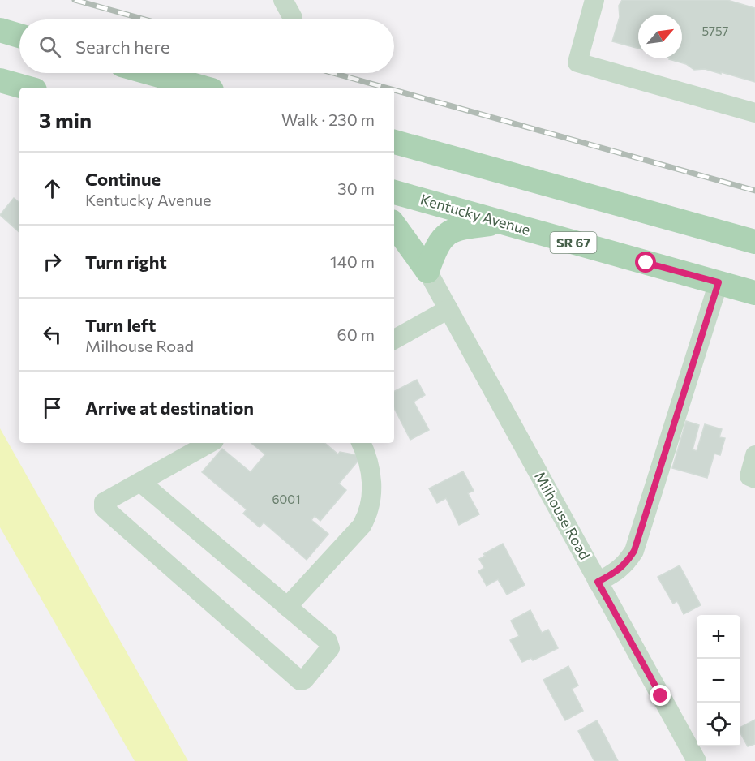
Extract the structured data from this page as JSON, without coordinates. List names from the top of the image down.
{
  "streets": {
    "main road": ["Kentucky Avenue", "SR 67"],
    "street": ["Milhouse Road"]
  },
  "house_numbers": ["5757", "6001"],
  "north": "top right",
  "page": {
    "search": "Search here",
    "heading": ["3 min", "Walk · 230 m"],
    "list": [
      ["Continue", "Kentucky Avenue", "30 m"],
      ["Turn right", "140 m"],
      ["Turn left", "Milhouse Road", "60 m"],
      "Arrive at destination"
    ],
    "map_buttons": ["+", "−"]
  }
}
